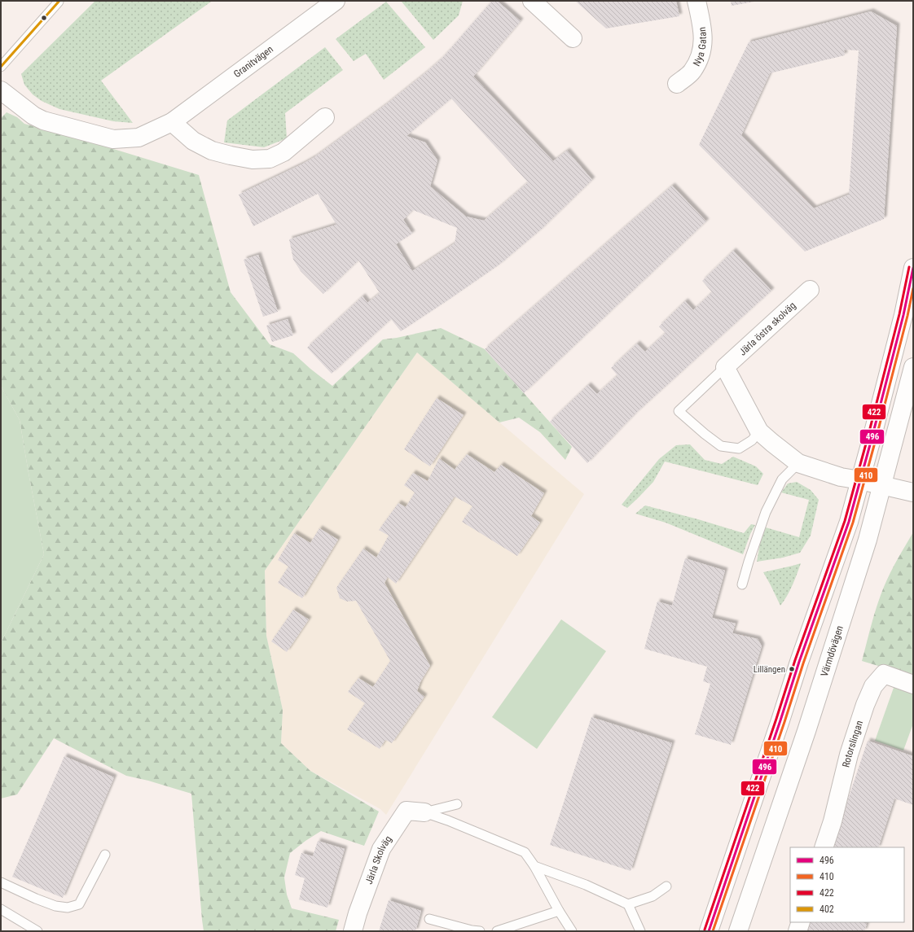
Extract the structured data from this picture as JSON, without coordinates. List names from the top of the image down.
{
  "streets": {
    "street": [
      "Nya Gatan",
      "Granitvägen",
      "Järla östra skolväg",
      "Värmdövägen",
      "Rotorslingan",
      "Järla Skolväg"
    ]
  },
  "places": ["Lillängen"],
  "lines": [
    "transit line 402",
    "transit line 422",
    "transit line 496",
    "transit line 410"
  ],
  "legend": [
    "496",
    "410",
    "422",
    "402"
  ]
}
